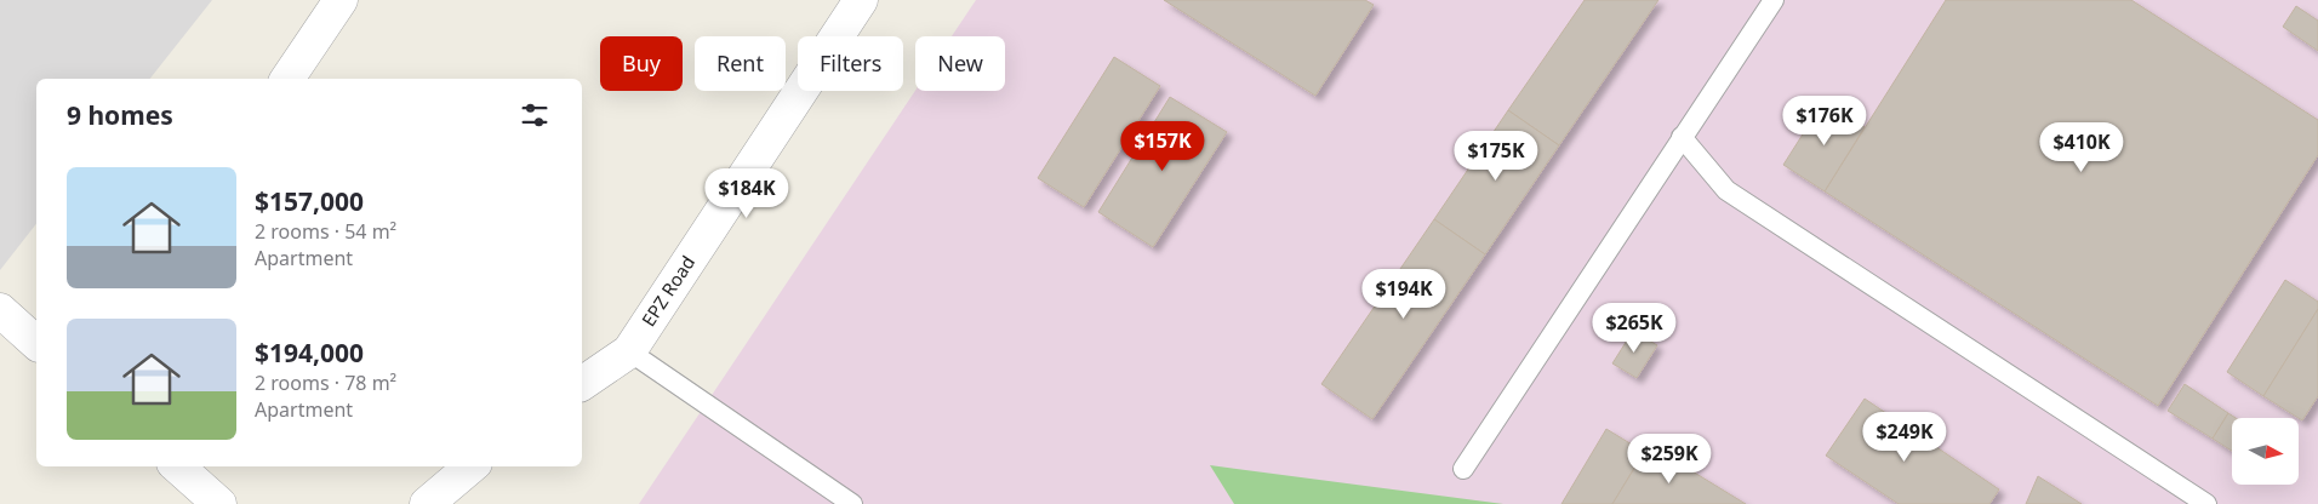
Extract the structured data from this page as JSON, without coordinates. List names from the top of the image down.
{
  "streets": {
    "street": ["EPZ Road"]
  },
  "north": "right",
  "page": {
    "chip": [
      "Buy",
      "Rent",
      "Filters",
      "New"
    ],
    "heading": "9 homes",
    "price": [
      "$176K",
      "$157K",
      "$410K",
      "$175K",
      "$184K",
      "$194K",
      "$265K",
      "$249K",
      "$259K"
    ],
    "list": [
      {
        "name": "$157,000",
        "note": "2 rooms · 54 m² · Apartment"
      },
      {
        "name": "$194,000",
        "note": "2 rooms · 78 m² · Apartment"
      }
    ]
  }
}
